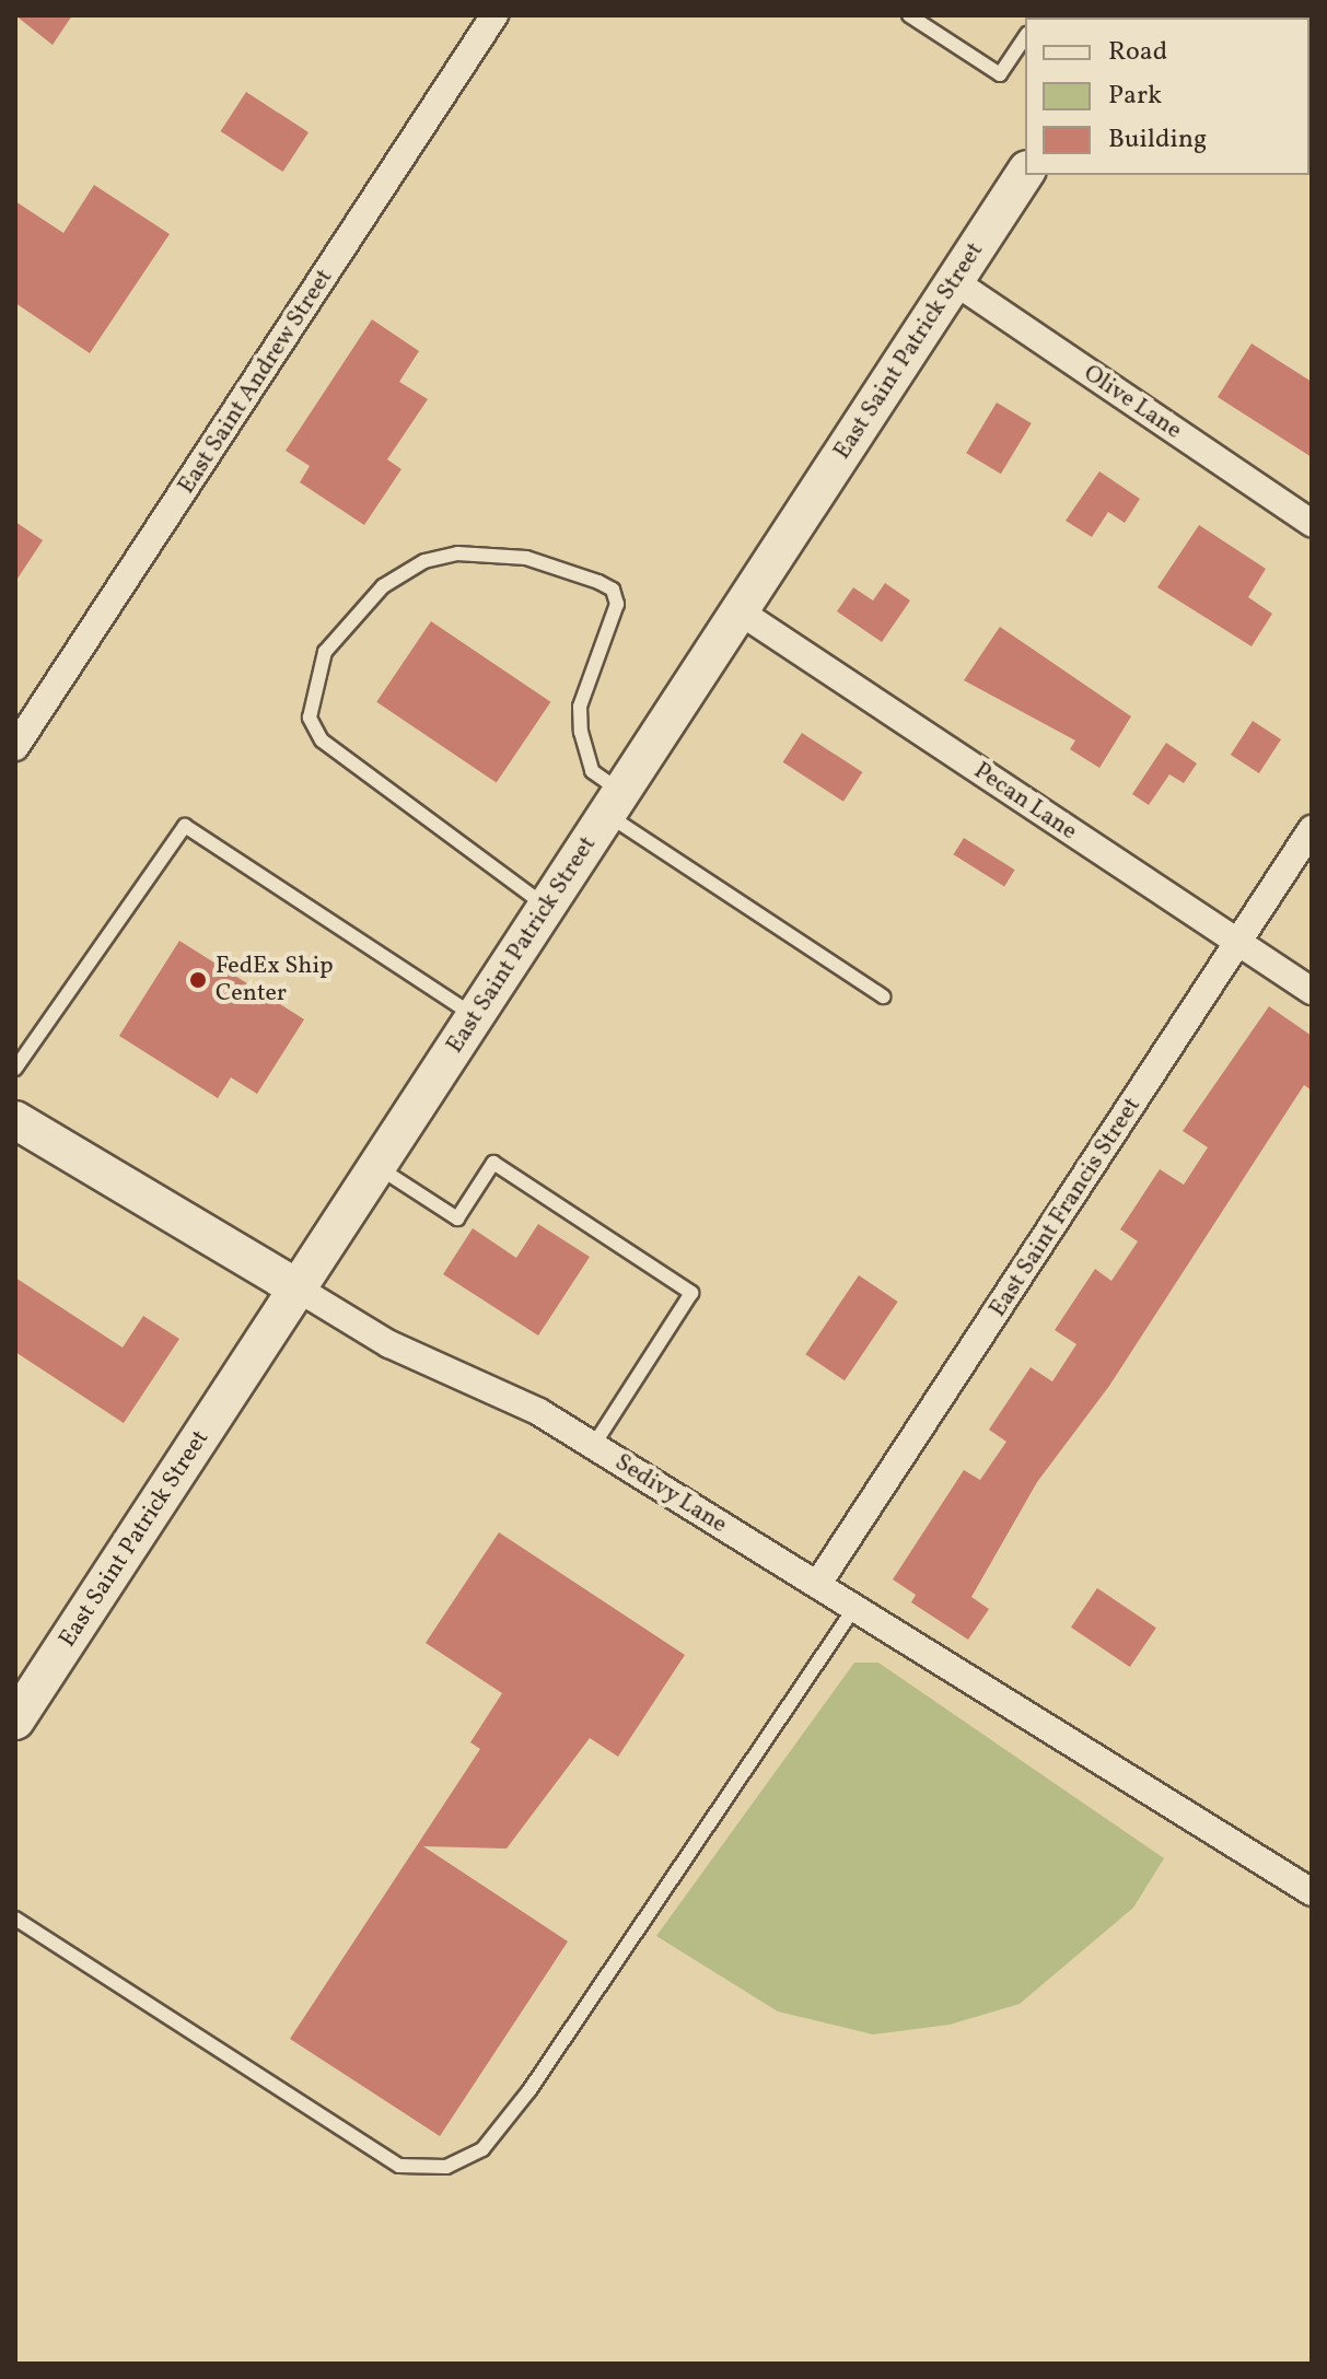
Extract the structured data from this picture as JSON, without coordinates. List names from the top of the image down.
{
  "streets": {
    "main road": ["East Saint Patrick Street", "Sedivy Lane"],
    "street": [
      "East Saint Andrew Street",
      "Olive Lane",
      "Pecan Lane",
      "East Saint Francis Street"
    ]
  },
  "crossings": [
    ["East Saint Patrick Street", "Olive Lane"],
    ["East Saint Patrick Street", "Pecan Lane"],
    ["East Saint Patrick Street", "Sedivy Lane"],
    ["Pecan Lane", "East Saint Francis Street"],
    ["East Saint Francis Street", "Sedivy Lane"]
  ],
  "places": ["FedEx Ship Center"],
  "legend": ["Road", "Park", "Building"]
}
